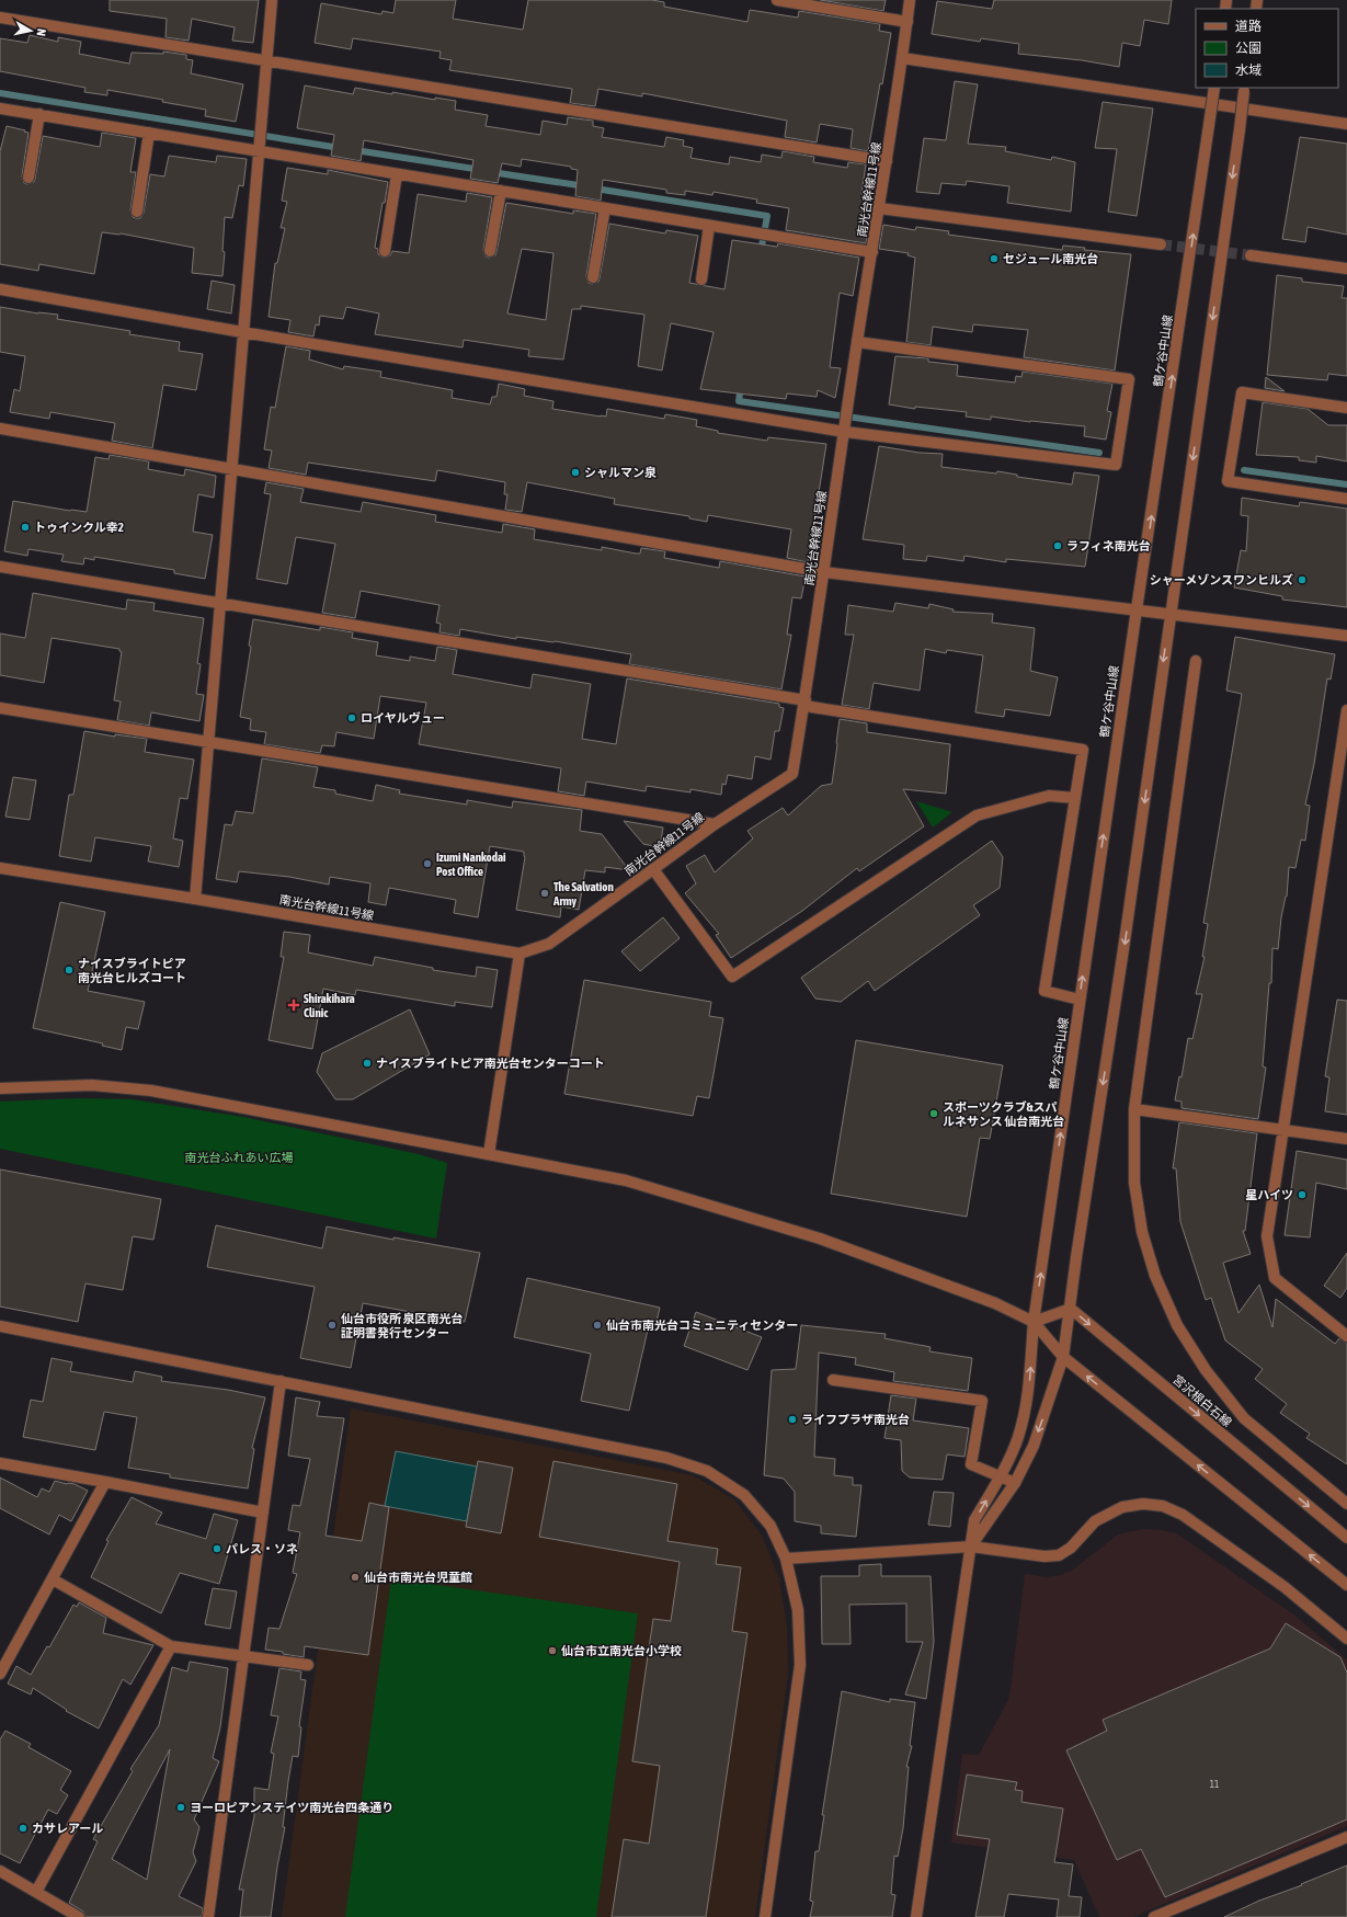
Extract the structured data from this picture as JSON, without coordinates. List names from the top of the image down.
{
  "streets": {
    "street": ["南光台幹線11号線", "鶴ケ谷中山線", "宮沢根白石線"]
  },
  "parks": ["南光台ふれあい広場"],
  "places": {
    "other": [
      "セジュール南光台",
      "シャルマン泉",
      "トゥインクル幸2",
      "ラフィネ南光台",
      "シャーメゾンスワンヒルズ",
      "ロイヤルヴュー",
      "Izumi Nankodai Post Office",
      "The Salvation Army",
      "ナイスブライトピア 南光台ヒルズコート",
      "ナイスブライトピア南光台センターコート",
      "スポーツクラブ&スパ ルネサンス 仙台南光台",
      "星ハイツ",
      "仙台市役所 泉区南光台 証明書発行センター",
      "仙台市南光台コミュニティセンター",
      "ライフプラザ南光台",
      "パレス・ソネ",
      "仙台市南光台児童館",
      "仙台市立南光台小学校",
      "ヨーロピアンステイツ南光台四条通り",
      "カサレアール"
    ],
    "health": ["Shirakihara Clinic"]
  },
  "house_numbers": ["11"],
  "legend": ["道路", "公園", "水域"],
  "north": "right"
}
